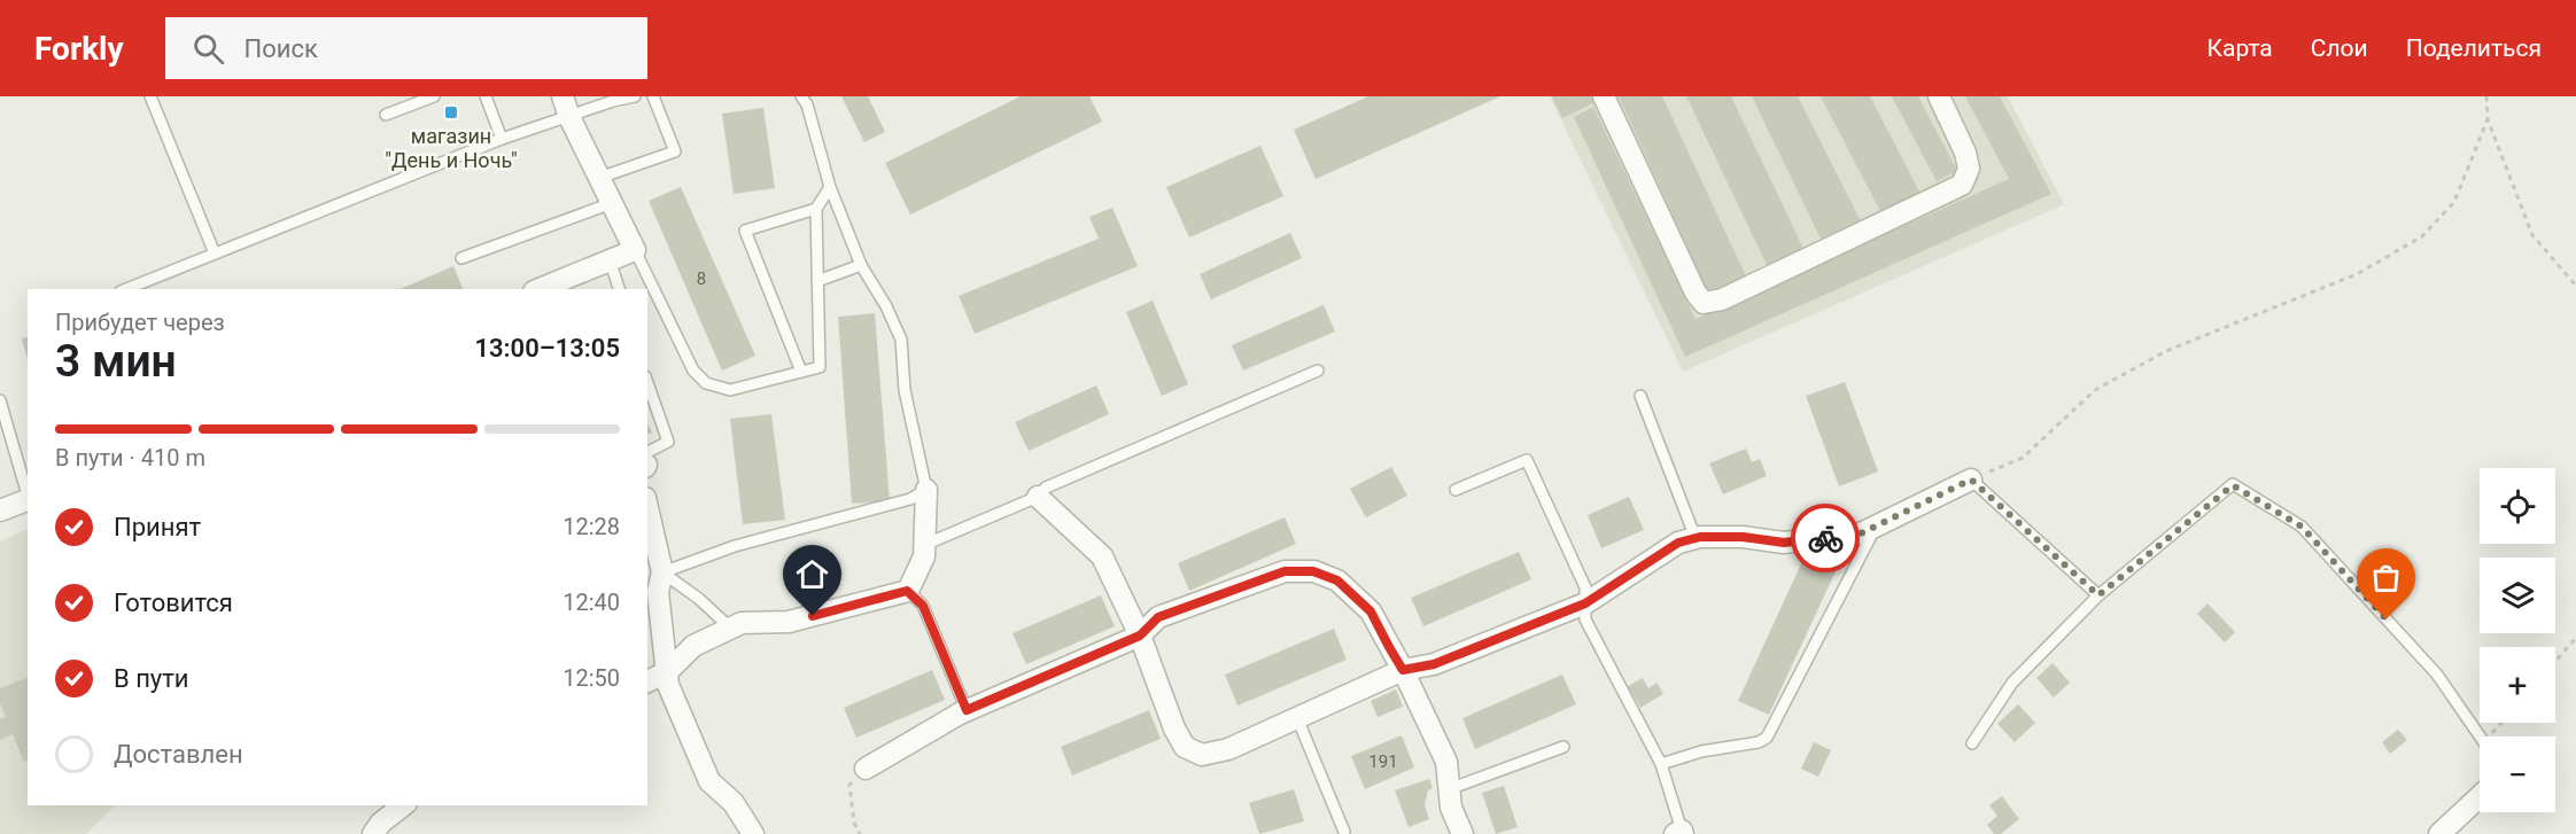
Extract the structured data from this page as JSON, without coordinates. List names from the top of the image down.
{
  "places": {
    "transit": ["магазин \"День и Ночь\""]
  },
  "house_numbers": ["8", "191"],
  "page": {
    "header": "Forkly",
    "search": "Поиск",
    "nav": ["Карта", "Слои", "Поделиться"],
    "heading": ["3 мин", "Прибудет через", "13:00–13:05"],
    "bar": "В пути · 410 m",
    "map_buttons": ["+", "−"],
    "list": [
      ["Принят", "12:28"],
      ["Готовится", "12:40"],
      ["В пути", "12:50"],
      "Доставлен"
    ]
  }
}
